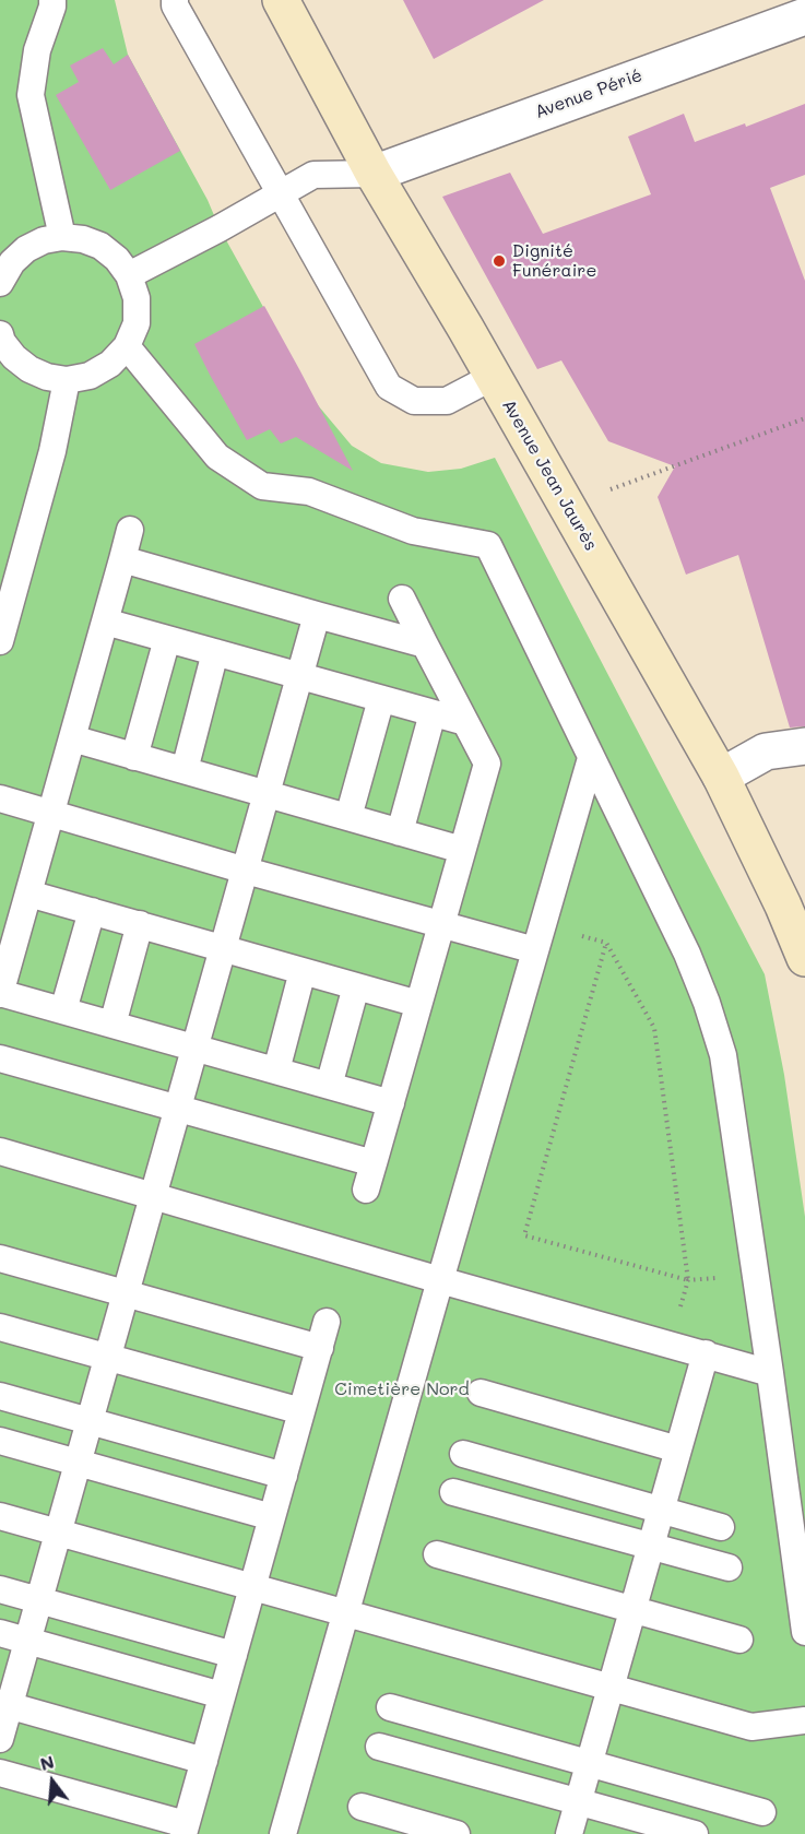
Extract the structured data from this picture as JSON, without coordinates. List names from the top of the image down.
{
  "streets": {
    "street": ["Avenue Périé", "Avenue Jean Jaurès"]
  },
  "crossings": [
    ["Avenue Périé", "Avenue Jean Jaurès"]
  ],
  "parks": ["Cimetière Nord"],
  "places": ["Dignité Funéraire"],
  "north": "top"
}
